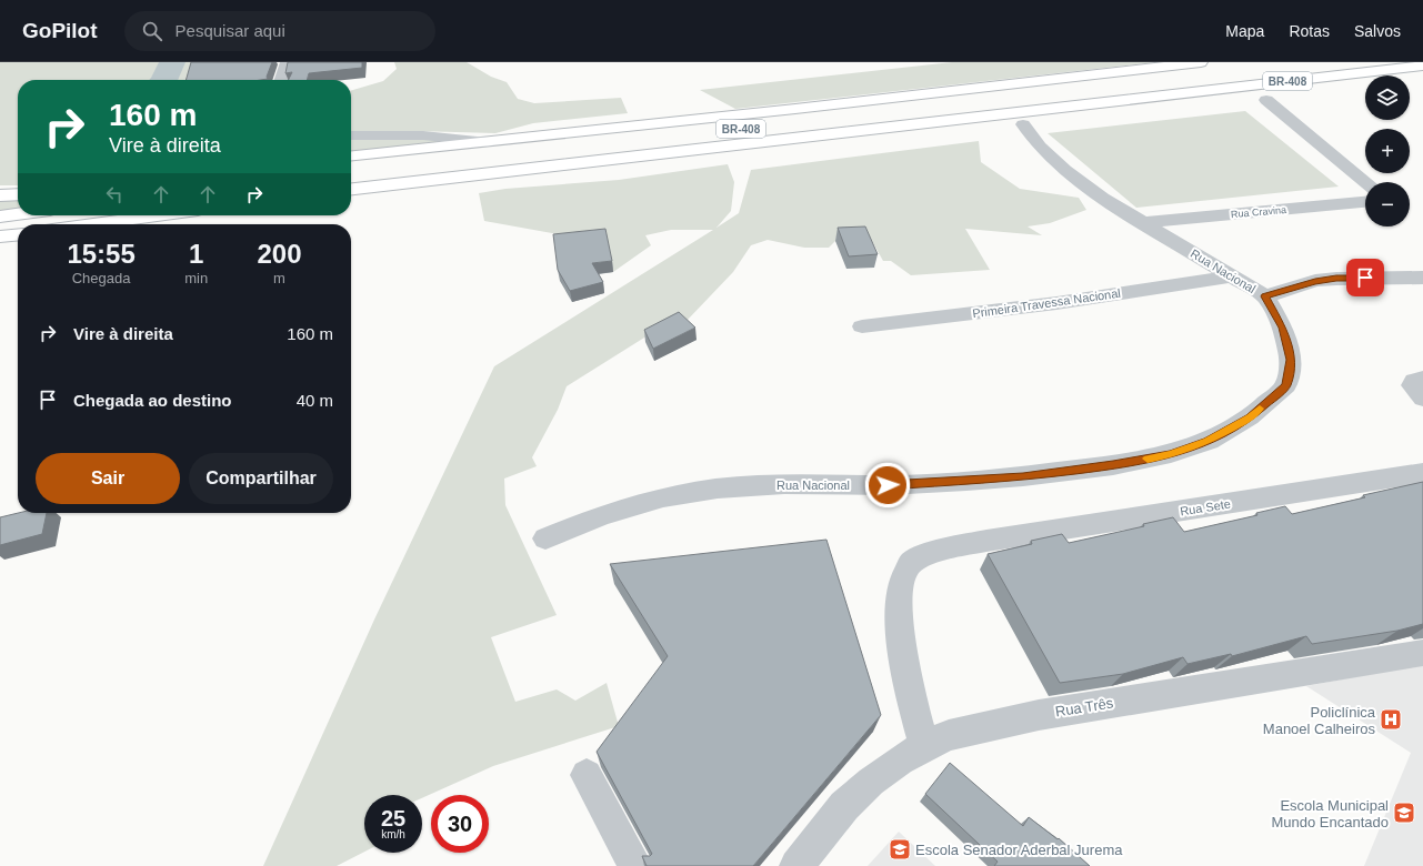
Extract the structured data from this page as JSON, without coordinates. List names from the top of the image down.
{
  "streets": {
    "highway": ["BR-408"],
    "street": [
      "Rua Cravina",
      "Rua Nacional",
      "Primeira Travessa Nacional",
      "Rua Sete",
      "Rua Três"
    ]
  },
  "crossings": [
    ["Rua Cravina", "Rua Nacional"],
    ["Rua Nacional", "Primeira Travessa Nacional"],
    ["Rua Sete", "Rua Três"]
  ],
  "places": {
    "hospital": ["Policlínica Manoel Calheiros"],
    "school or university": ["Escola Municipal Mundo Encantado", "Escola Senador Aderbal Jurema"]
  },
  "page": {
    "header": "GoPilot",
    "search": "Pesquisar aqui",
    "nav": ["Mapa", "Rotas", "Salvos"],
    "map_buttons": ["+", "−"],
    "turn": ["160 m", "Vire à direita"],
    "eta": [
      "15:55",
      "Chegada",
      "1",
      "min",
      "200",
      "m"
    ],
    "list": [
      {
        "name": "Vire à direita",
        "value": "160 m"
      },
      {
        "name": "Chegada ao destino",
        "value": "40 m"
      }
    ],
    "buttons": ["Sair", "Compartilhar"],
    "speed": "25 km/h",
    "limit": "30"
  }
}
